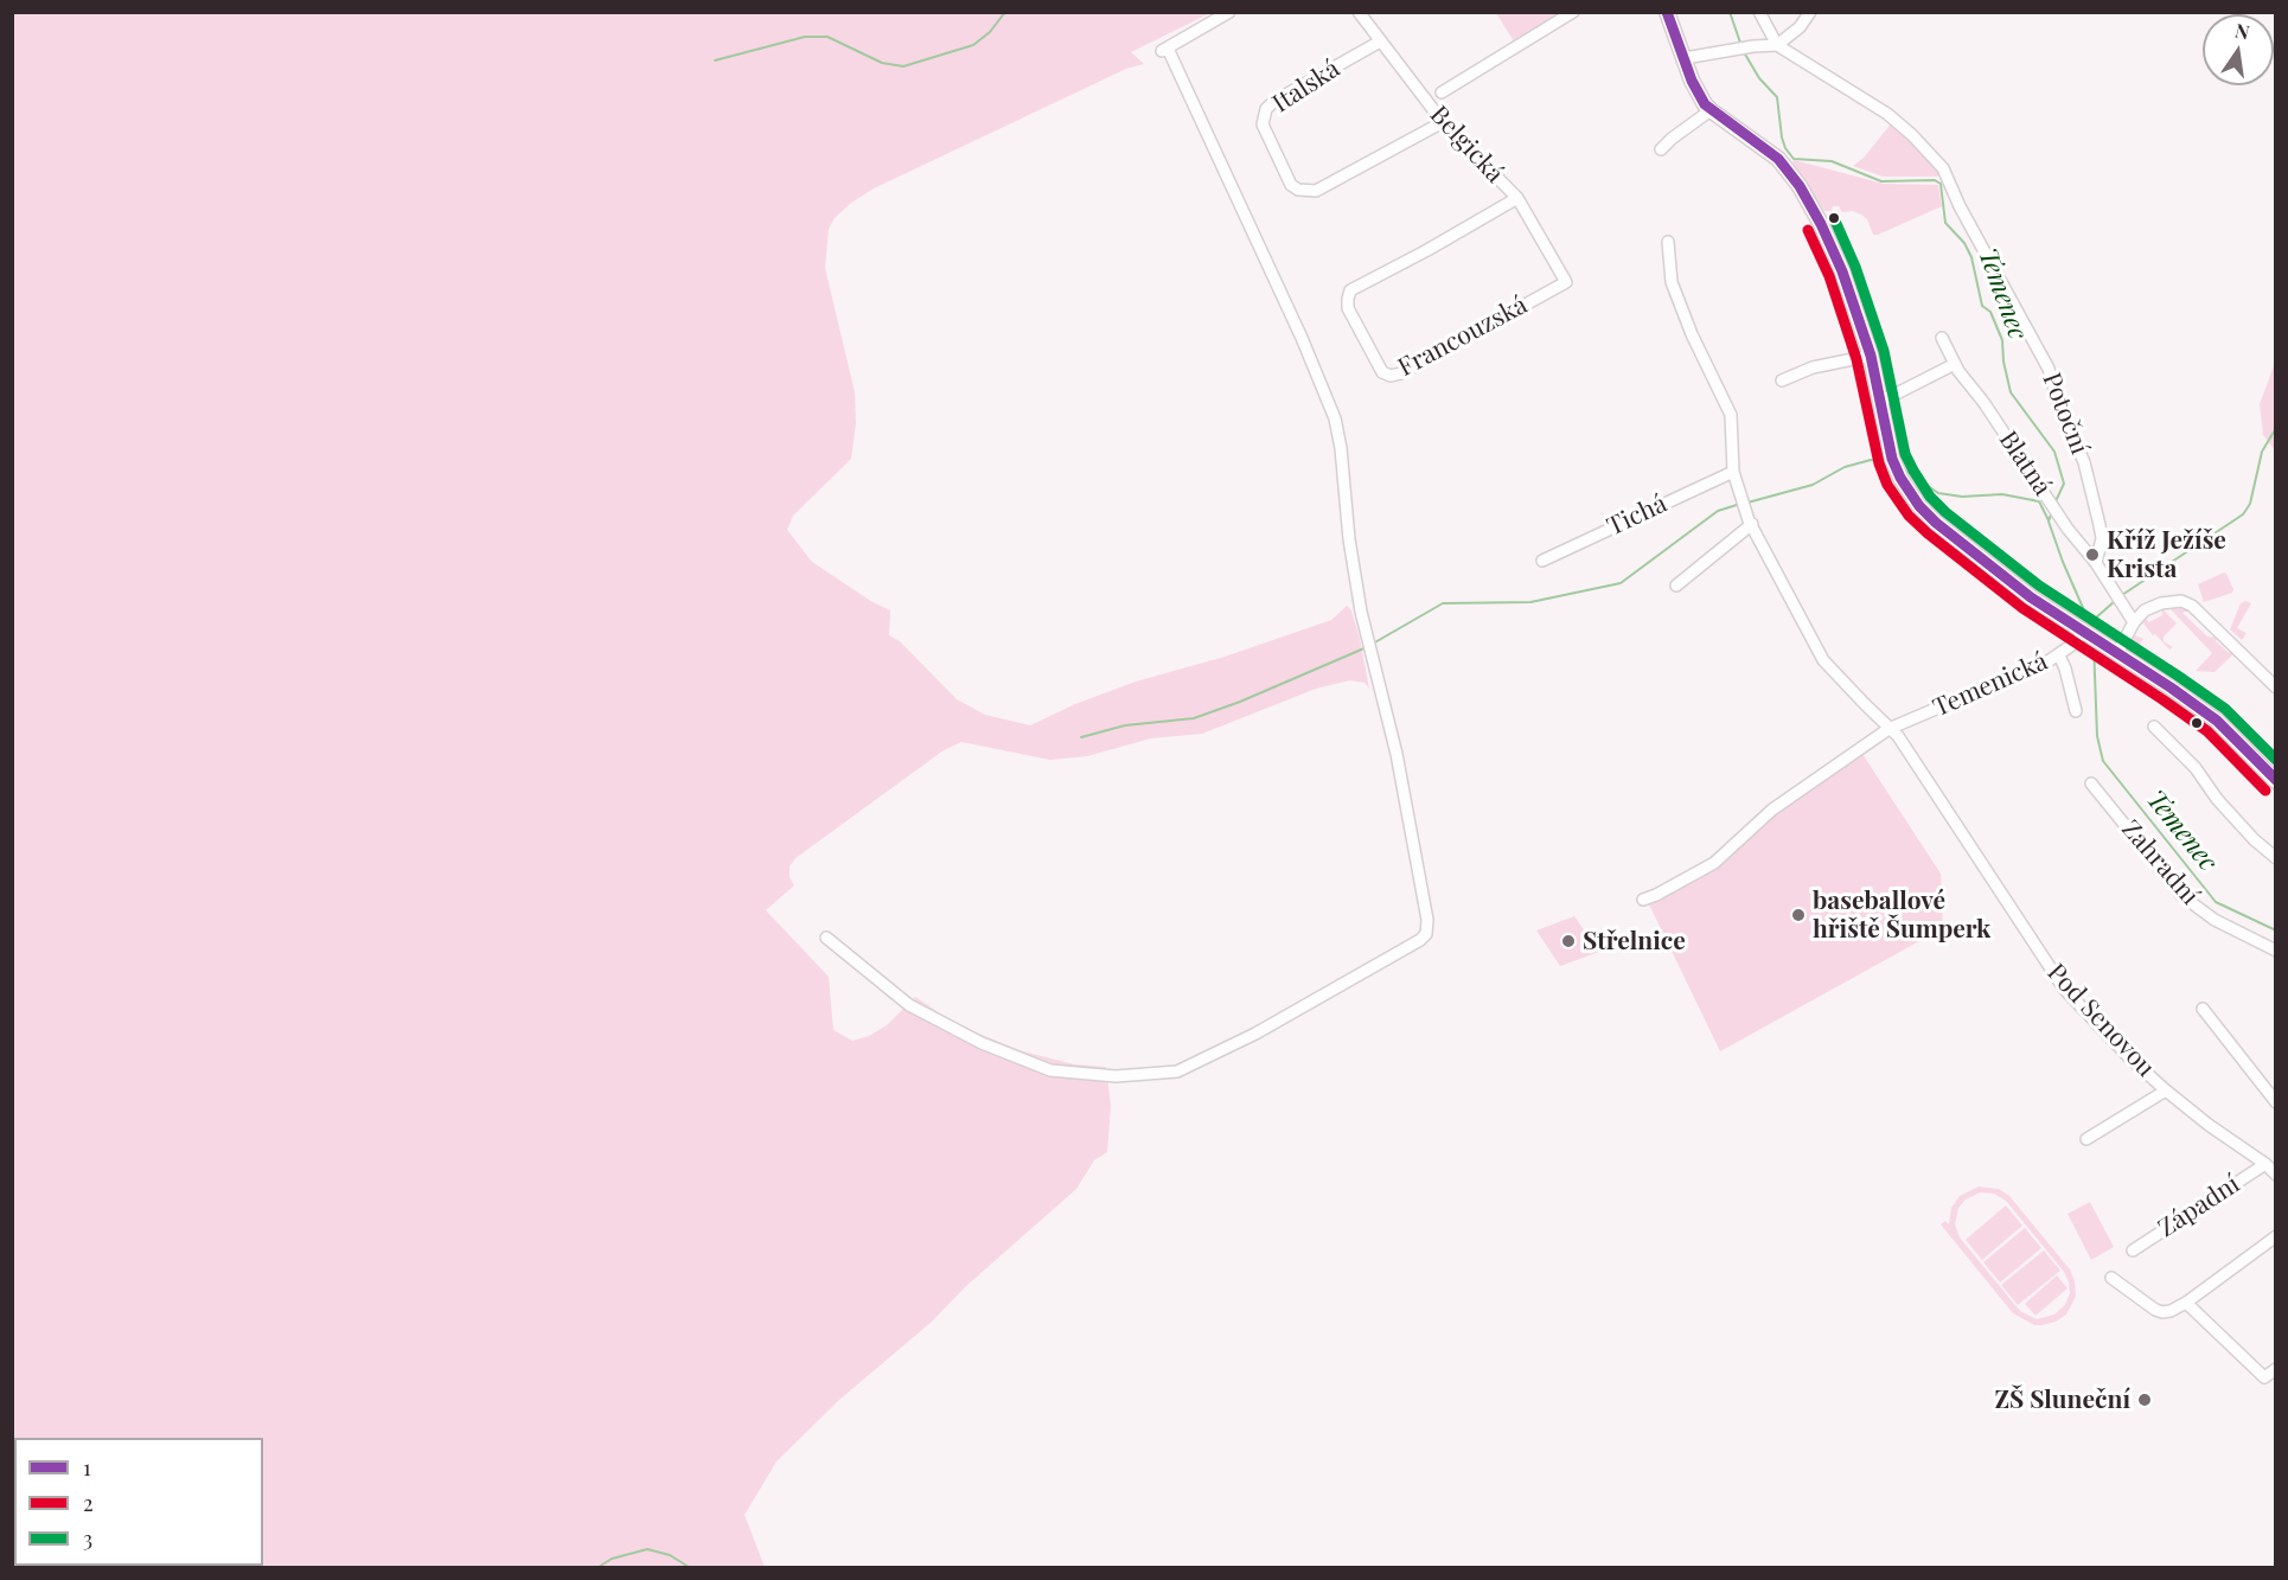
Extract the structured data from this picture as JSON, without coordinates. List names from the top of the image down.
{
  "streets": {
    "street": [
      "Italská",
      "Belgická",
      "Francouzská",
      "Potoční",
      "Blatná",
      "Tichá",
      "Temenická",
      "Zahradní",
      "Pod Senovou",
      "Západní"
    ]
  },
  "crossings": [
    ["Italská", "Belgická"],
    ["Belgická", "Francouzská"],
    ["Potoční", "Blatná"],
    ["Tichá", "Pod Senovou"],
    ["Temenická", "Pod Senovou"],
    ["Pod Senovou", "Západní"]
  ],
  "water": ["Temenec"],
  "places": [
    "Kříž Ježíše Krista",
    "baseballové hřiště Šumperk",
    "Střelnice",
    "ZŠ Sluneční"
  ],
  "lines": ["transit line 1", "transit line 3", "transit line 2"],
  "legend": ["1", "2", "3"],
  "north": "top"
}
